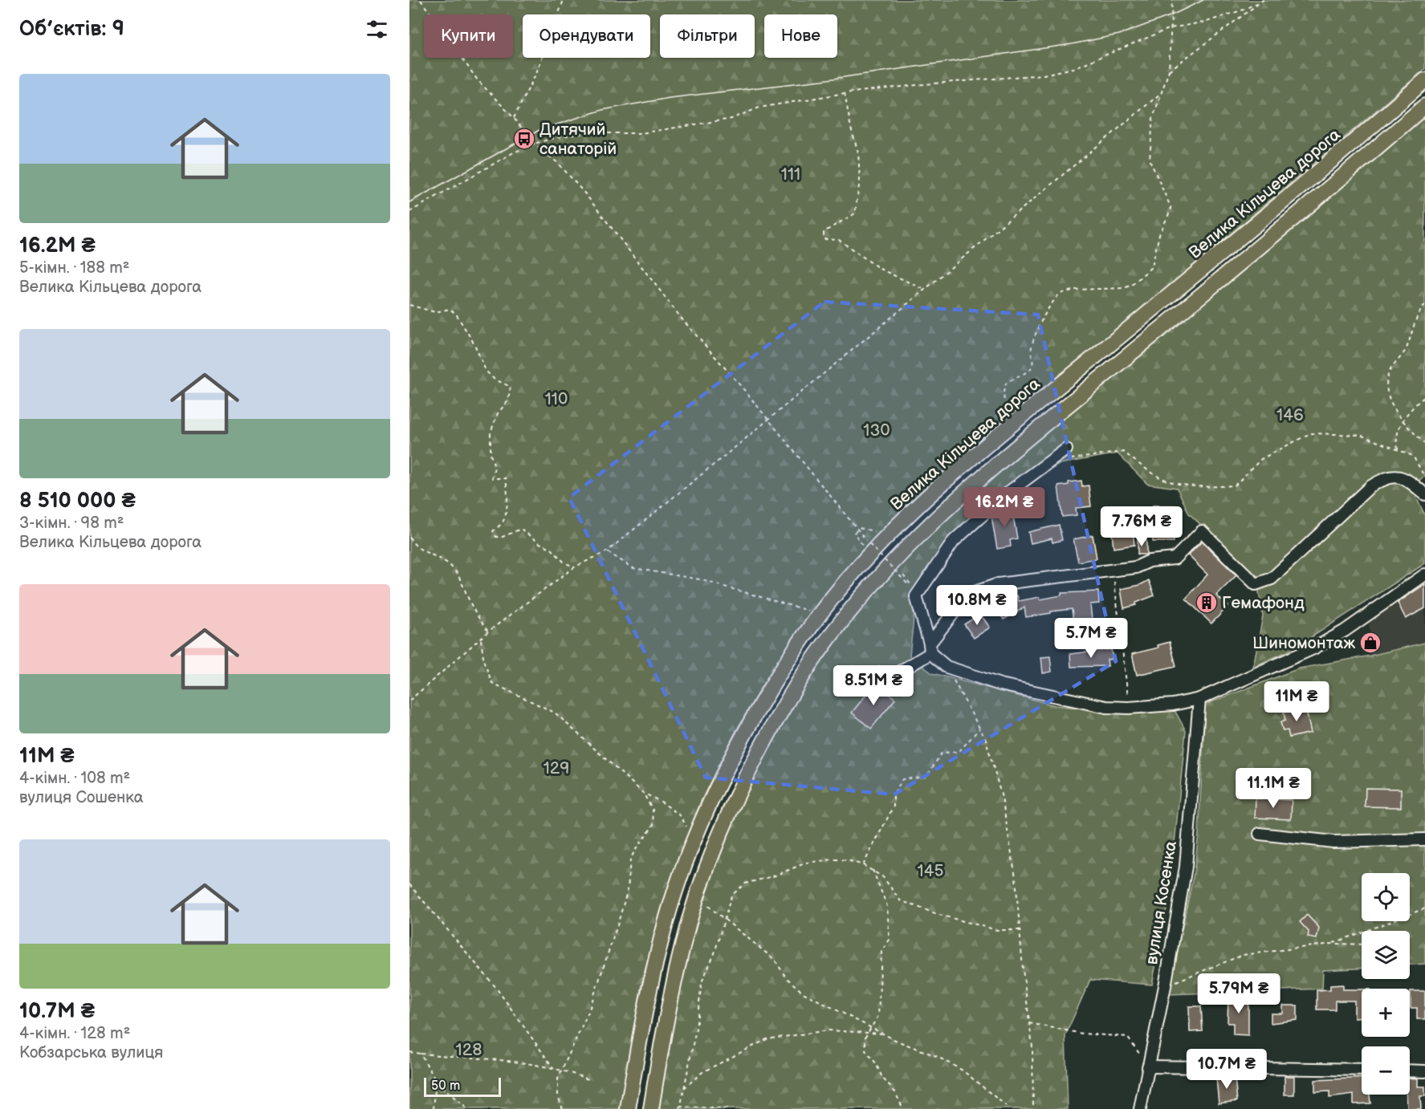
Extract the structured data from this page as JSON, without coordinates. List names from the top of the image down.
{
  "streets": {
    "main road": ["Велика Кільцева дорога"],
    "street": ["вулиця Косенка"]
  },
  "parks": [
    "111",
    "110",
    "146",
    "130",
    "129",
    "145",
    "128"
  ],
  "places": {
    "bus stop": ["Дитячий санаторій"],
    "building": ["Гемафонд"],
    "shop": ["Шиномонтаж"]
  },
  "scale_bar": "50 m",
  "page": {
    "heading": "Об’єктів: 9",
    "chip": [
      "Купити",
      "Орендувати",
      "Фільтри",
      "Нове"
    ],
    "list": [
      {
        "name": "16.2M ₴",
        "note": "5-кімн. · 188 m² · Велика Кільцева дорога"
      },
      {
        "name": "8 510 000 ₴",
        "note": "3-кімн. · 98 m² · Велика Кільцева дорога"
      },
      {
        "name": "11M ₴",
        "note": "4-кімн. · 108 m² · вулиця Сошенка"
      },
      {
        "name": "10.7M ₴",
        "note": "4-кімн. · 128 m² · Кобзарська вулиця"
      }
    ],
    "price": [
      "16.2M ₴",
      "7.76M ₴",
      "10.8M ₴",
      "5.7M ₴",
      "8.51M ₴",
      "11M ₴",
      "11.1M ₴",
      "5.79M ₴",
      "10.7M ₴"
    ],
    "map_buttons": ["+", "−"],
    "scale": "50 m"
  }
}
